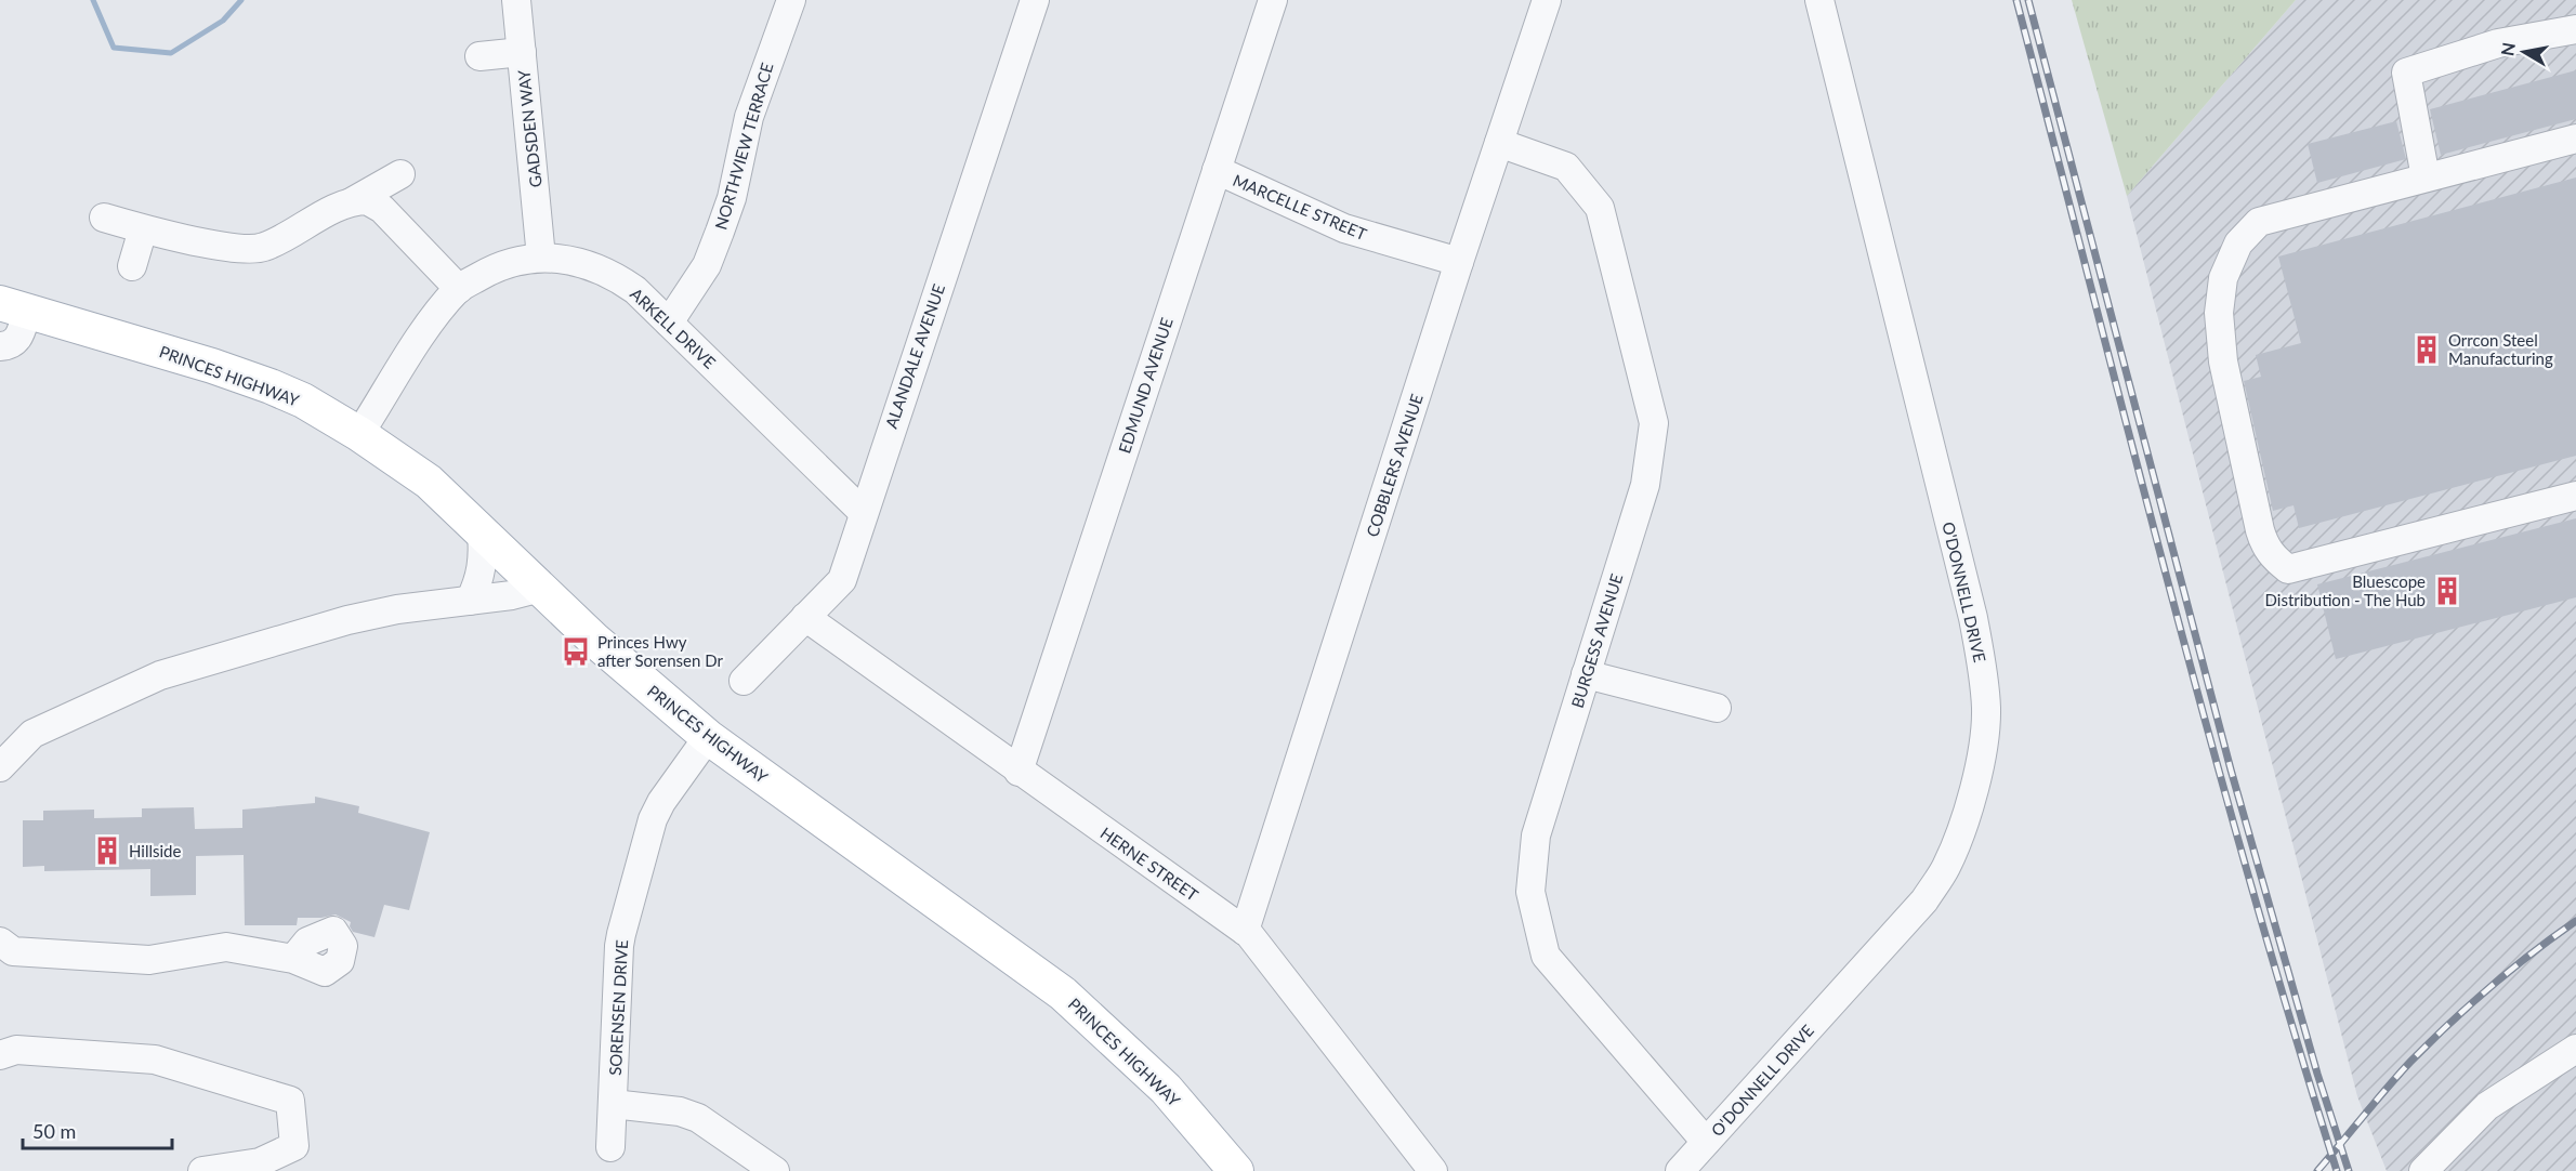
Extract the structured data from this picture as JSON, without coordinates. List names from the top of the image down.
{
  "streets": {
    "main road": ["PRINCES HIGHWAY"],
    "street": [
      "GADSDEN WAY",
      "NORTHVIEW TERRACE",
      "MARCELLE STREET",
      "ARKELL DRIVE",
      "ALANDALE AVENUE",
      "EDMUND AVENUE",
      "COBBLERS AVENUE",
      "O'DONNELL DRIVE",
      "BURGESS AVENUE",
      "HERNE STREET",
      "SORENSEN DRIVE"
    ]
  },
  "crossings": [
    ["GADSDEN WAY", "ARKELL DRIVE"],
    ["NORTHVIEW TERRACE", "ARKELL DRIVE"],
    ["MARCELLE STREET", "EDMUND AVENUE"],
    ["MARCELLE STREET", "COBBLERS AVENUE"],
    ["ARKELL DRIVE", "ALANDALE AVENUE"],
    ["ARKELL DRIVE", "PRINCES HIGHWAY"],
    ["ALANDALE AVENUE", "HERNE STREET"],
    ["PRINCES HIGHWAY", "SORENSEN DRIVE"],
    ["EDMUND AVENUE", "HERNE STREET"],
    ["COBBLERS AVENUE", "BURGESS AVENUE"],
    ["COBBLERS AVENUE", "HERNE STREET"],
    ["O'DONNELL DRIVE", "BURGESS AVENUE"]
  ],
  "places": {
    "building": ["Orrcon Steel Manufacturing", "Bluescope Distribution - The Hub", "Hillside"],
    "bus stop": ["Princes Hwy after Sorensen Dr"]
  },
  "scale_bar": "50 m",
  "north": "left"
}
